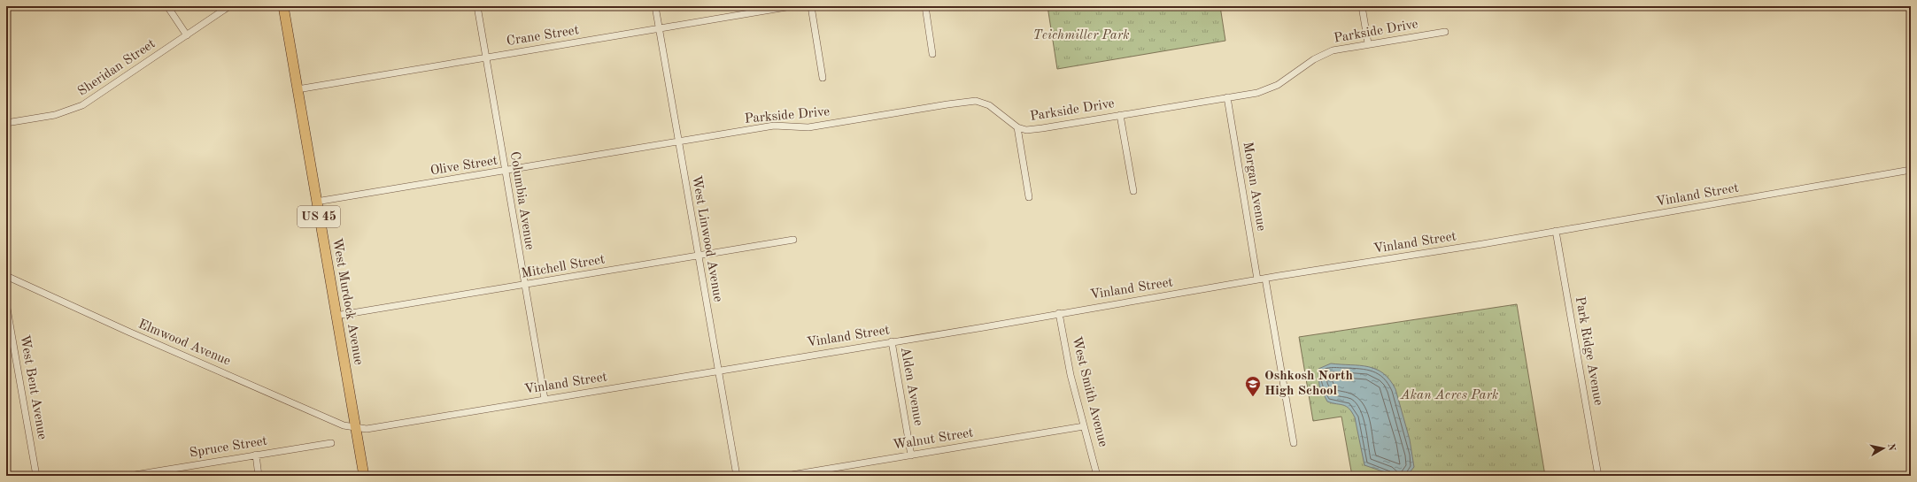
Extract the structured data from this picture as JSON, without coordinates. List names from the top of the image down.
{
  "streets": {
    "main road": ["US 45", "West Murdock Avenue"],
    "street": [
      "Parkside Drive",
      "Crane Street",
      "Sheridan Street",
      "Olive Street",
      "Morgan Avenue",
      "Vinland Street",
      "Columbia Avenue",
      "West Linwood Avenue",
      "Mitchell Street",
      "Elmwood Avenue",
      "Park Ridge Avenue",
      "Alden Avenue",
      "West Bent Avenue",
      "West Smith Avenue",
      "Walnut Street",
      "Spruce Street"
    ]
  },
  "crossings": [
    ["Parkside Drive", "Olive Street"],
    ["Parkside Drive", "Morgan Avenue"],
    ["Parkside Drive", "West Linwood Avenue"],
    ["Crane Street", "Columbia Avenue"],
    ["Crane Street", "West Linwood Avenue"],
    ["Crane Street", "West Murdock Avenue"],
    ["Olive Street", "Columbia Avenue"],
    ["Olive Street", "West Linwood Avenue"],
    ["Olive Street", "West Murdock Avenue"],
    ["Morgan Avenue", "Vinland Street"],
    ["Vinland Street", "Columbia Avenue"],
    ["Vinland Street", "West Linwood Avenue"],
    ["Vinland Street", "West Murdock Avenue"],
    ["Vinland Street", "Elmwood Avenue"],
    ["Vinland Street", "Park Ridge Avenue"],
    ["Vinland Street", "Alden Avenue"],
    ["Vinland Street", "West Smith Avenue"],
    ["Columbia Avenue", "Mitchell Street"],
    ["West Linwood Avenue", "Mitchell Street"],
    ["Mitchell Street", "West Murdock Avenue"],
    ["West Murdock Avenue", "Elmwood Avenue"],
    ["Alden Avenue", "Walnut Street"],
    ["West Smith Avenue", "Walnut Street"]
  ],
  "parks": ["Teichmiller Park", "Akan Acres Park"],
  "places": {
    "school or university": ["Oshkosh North High School"]
  },
  "north": "right"
}
